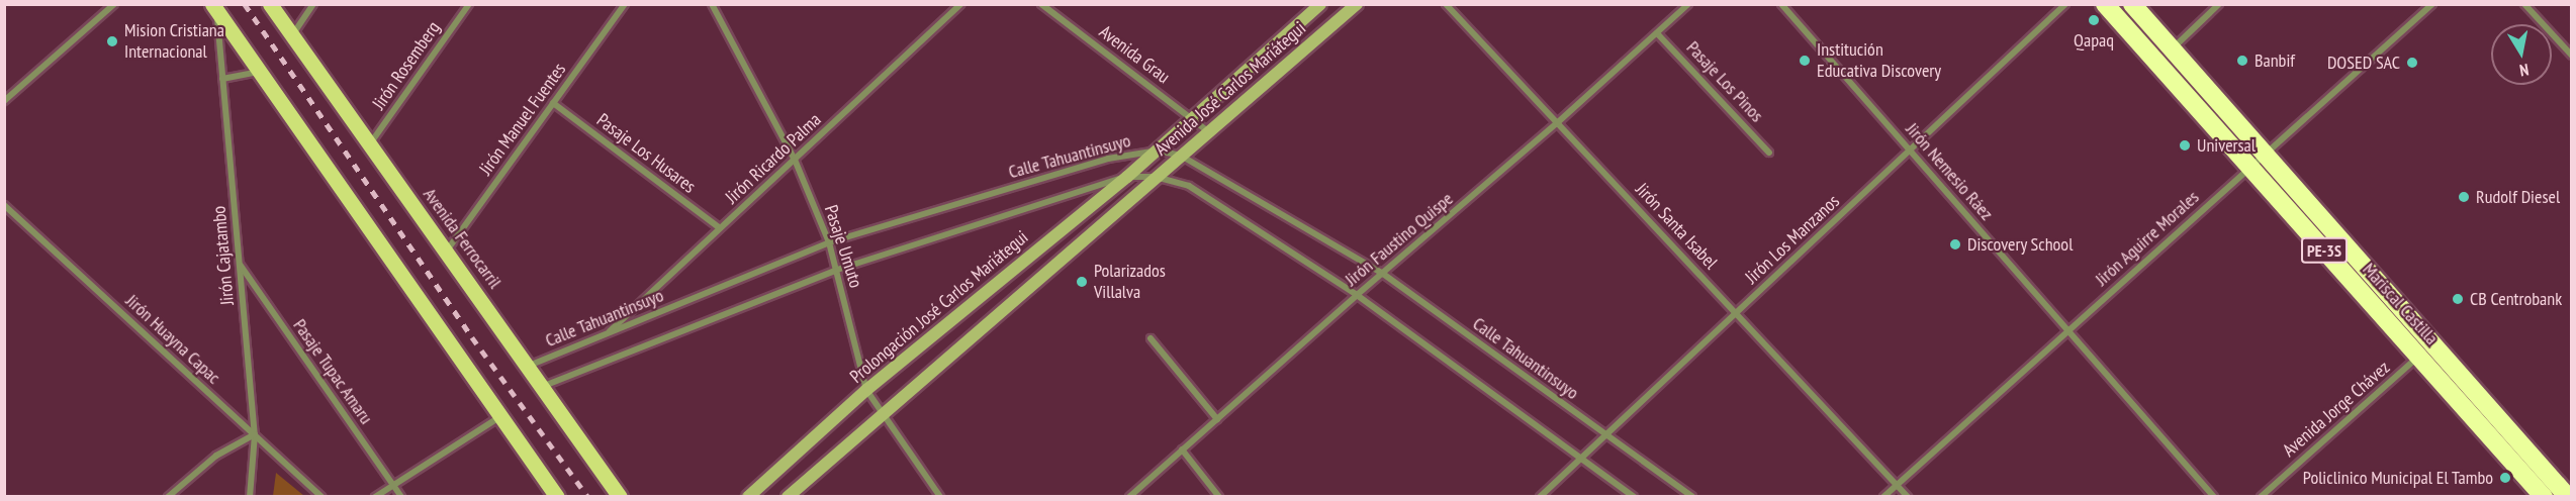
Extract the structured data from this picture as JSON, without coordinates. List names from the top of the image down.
{
  "streets": {
    "highway": ["PE-3S", "Mariscal Castilla"],
    "main road": ["Avenida José Carlos Mariátegui", "Avenida Ferrocarril", "Prolongación José Carlos Mariátegui"],
    "street": [
      "Avenida Grau",
      "Jirón Rosemberg",
      "Pasaje Los Pinos",
      "Jirón Manuel Fuentes",
      "Pasaje Los Husares",
      "Calle Tahuantinsuyo",
      "Jirón Ricardo Palma",
      "Jirón Nemesio Ráez",
      "Jirón Santa Isabel",
      "Jirón Aguirre Morales",
      "Jirón Faustino Quispe",
      "Jirón Los Manzanos",
      "Pasaje Umuto",
      "Jirón Cajatambo",
      "Jirón Huayna Capac",
      "Pasaje Tupac Amaru",
      "Avenida Jorge Chávez"
    ]
  },
  "crossings": [
    ["Avenida Grau", "Avenida José Carlos Mariátegui"],
    ["Jirón Rosemberg", "Avenida Ferrocarril"],
    ["Pasaje Los Pinos", "Jirón Faustino Quispe"],
    ["Avenida José Carlos Mariátegui", "Calle Tahuantinsuyo"],
    ["Avenida José Carlos Mariátegui", "Prolongación José Carlos Mariátegui"],
    ["Jirón Manuel Fuentes", "Pasaje Los Husares"],
    ["Jirón Manuel Fuentes", "Avenida Ferrocarril"],
    ["Pasaje Los Husares", "Jirón Ricardo Palma"],
    ["Calle Tahuantinsuyo", "Jirón Ricardo Palma"],
    ["Calle Tahuantinsuyo", "Avenida Ferrocarril"],
    ["Calle Tahuantinsuyo", "Jirón Faustino Quispe"],
    ["Calle Tahuantinsuyo", "Jirón Los Manzanos"],
    ["Calle Tahuantinsuyo", "Pasaje Umuto"],
    ["Calle Tahuantinsuyo", "Prolongación José Carlos Mariátegui"],
    ["Jirón Ricardo Palma", "Pasaje Umuto"],
    ["Jirón Nemesio Ráez", "Jirón Aguirre Morales"],
    ["Jirón Nemesio Ráez", "Jirón Los Manzanos"],
    ["Jirón Santa Isabel", "Jirón Aguirre Morales"],
    ["Jirón Santa Isabel", "Jirón Faustino Quispe"],
    ["Jirón Santa Isabel", "Jirón Los Manzanos"],
    ["Jirón Aguirre Morales", "Mariscal Castilla"],
    ["Pasaje Umuto", "Prolongación José Carlos Mariátegui"],
    ["Jirón Cajatambo", "Jirón Huayna Capac"],
    ["Jirón Cajatambo", "Pasaje Tupac Amaru"],
    ["Mariscal Castilla", "Avenida Jorge Chávez"]
  ],
  "places": [
    "Qapaq",
    "Mision Cristiana Internacional",
    "Institución Educativa Discovery",
    "Banbif",
    "DOSED SAC",
    "Universal",
    "Rudolf Diesel",
    "Discovery School",
    "Polarizados Villalva",
    "CB Centrobank",
    "Policlinico Municipal El Tambo"
  ],
  "north": "bottom"
}
